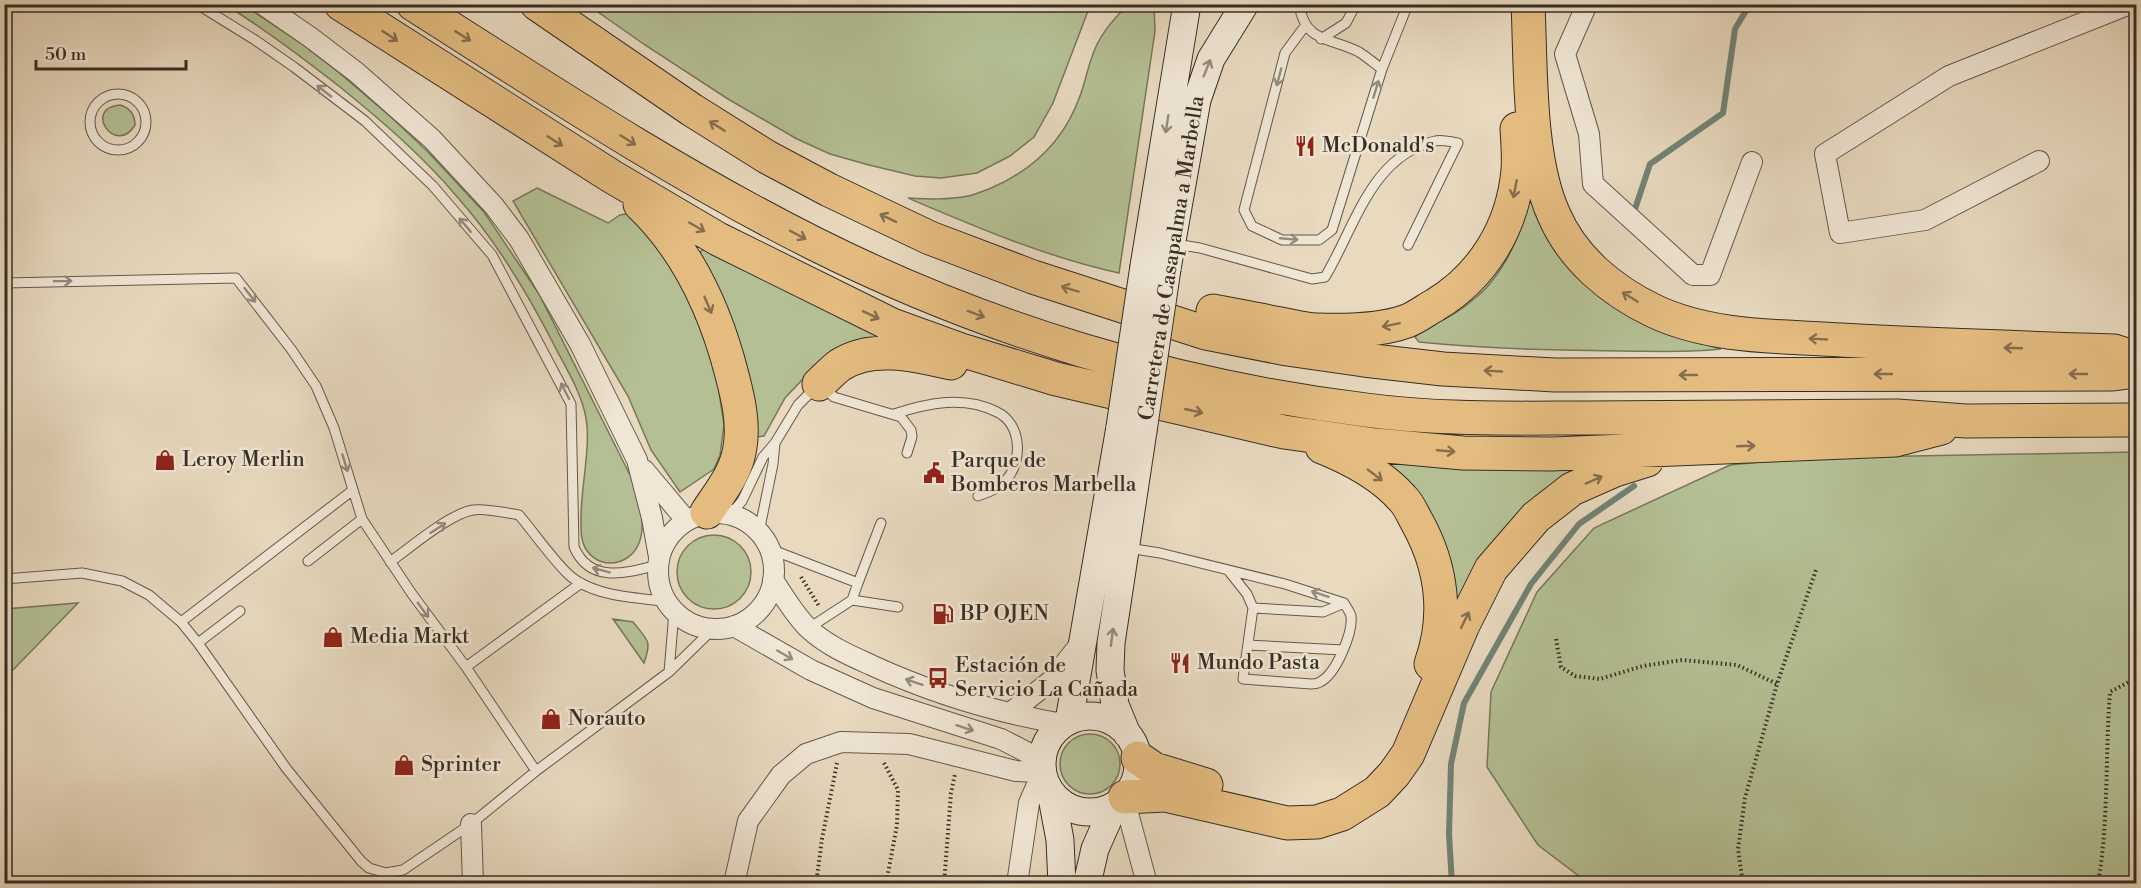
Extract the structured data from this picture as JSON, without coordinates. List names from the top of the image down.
{
  "streets": {
    "main road": ["Carretera de Casapalma a Marbella"]
  },
  "places": {
    "restaurant": ["McDonald's", "Mundo Pasta"],
    "shop": [
      "Leroy Merlin",
      "Media Markt",
      "Norauto",
      "Sprinter"
    ],
    "public building": ["Parque de Bomberos Marbella"],
    "fuel station": ["BP OJEN"],
    "bus stop": ["Estación de Servicio La Cañada"]
  },
  "scale_bar": "50 m"
}
